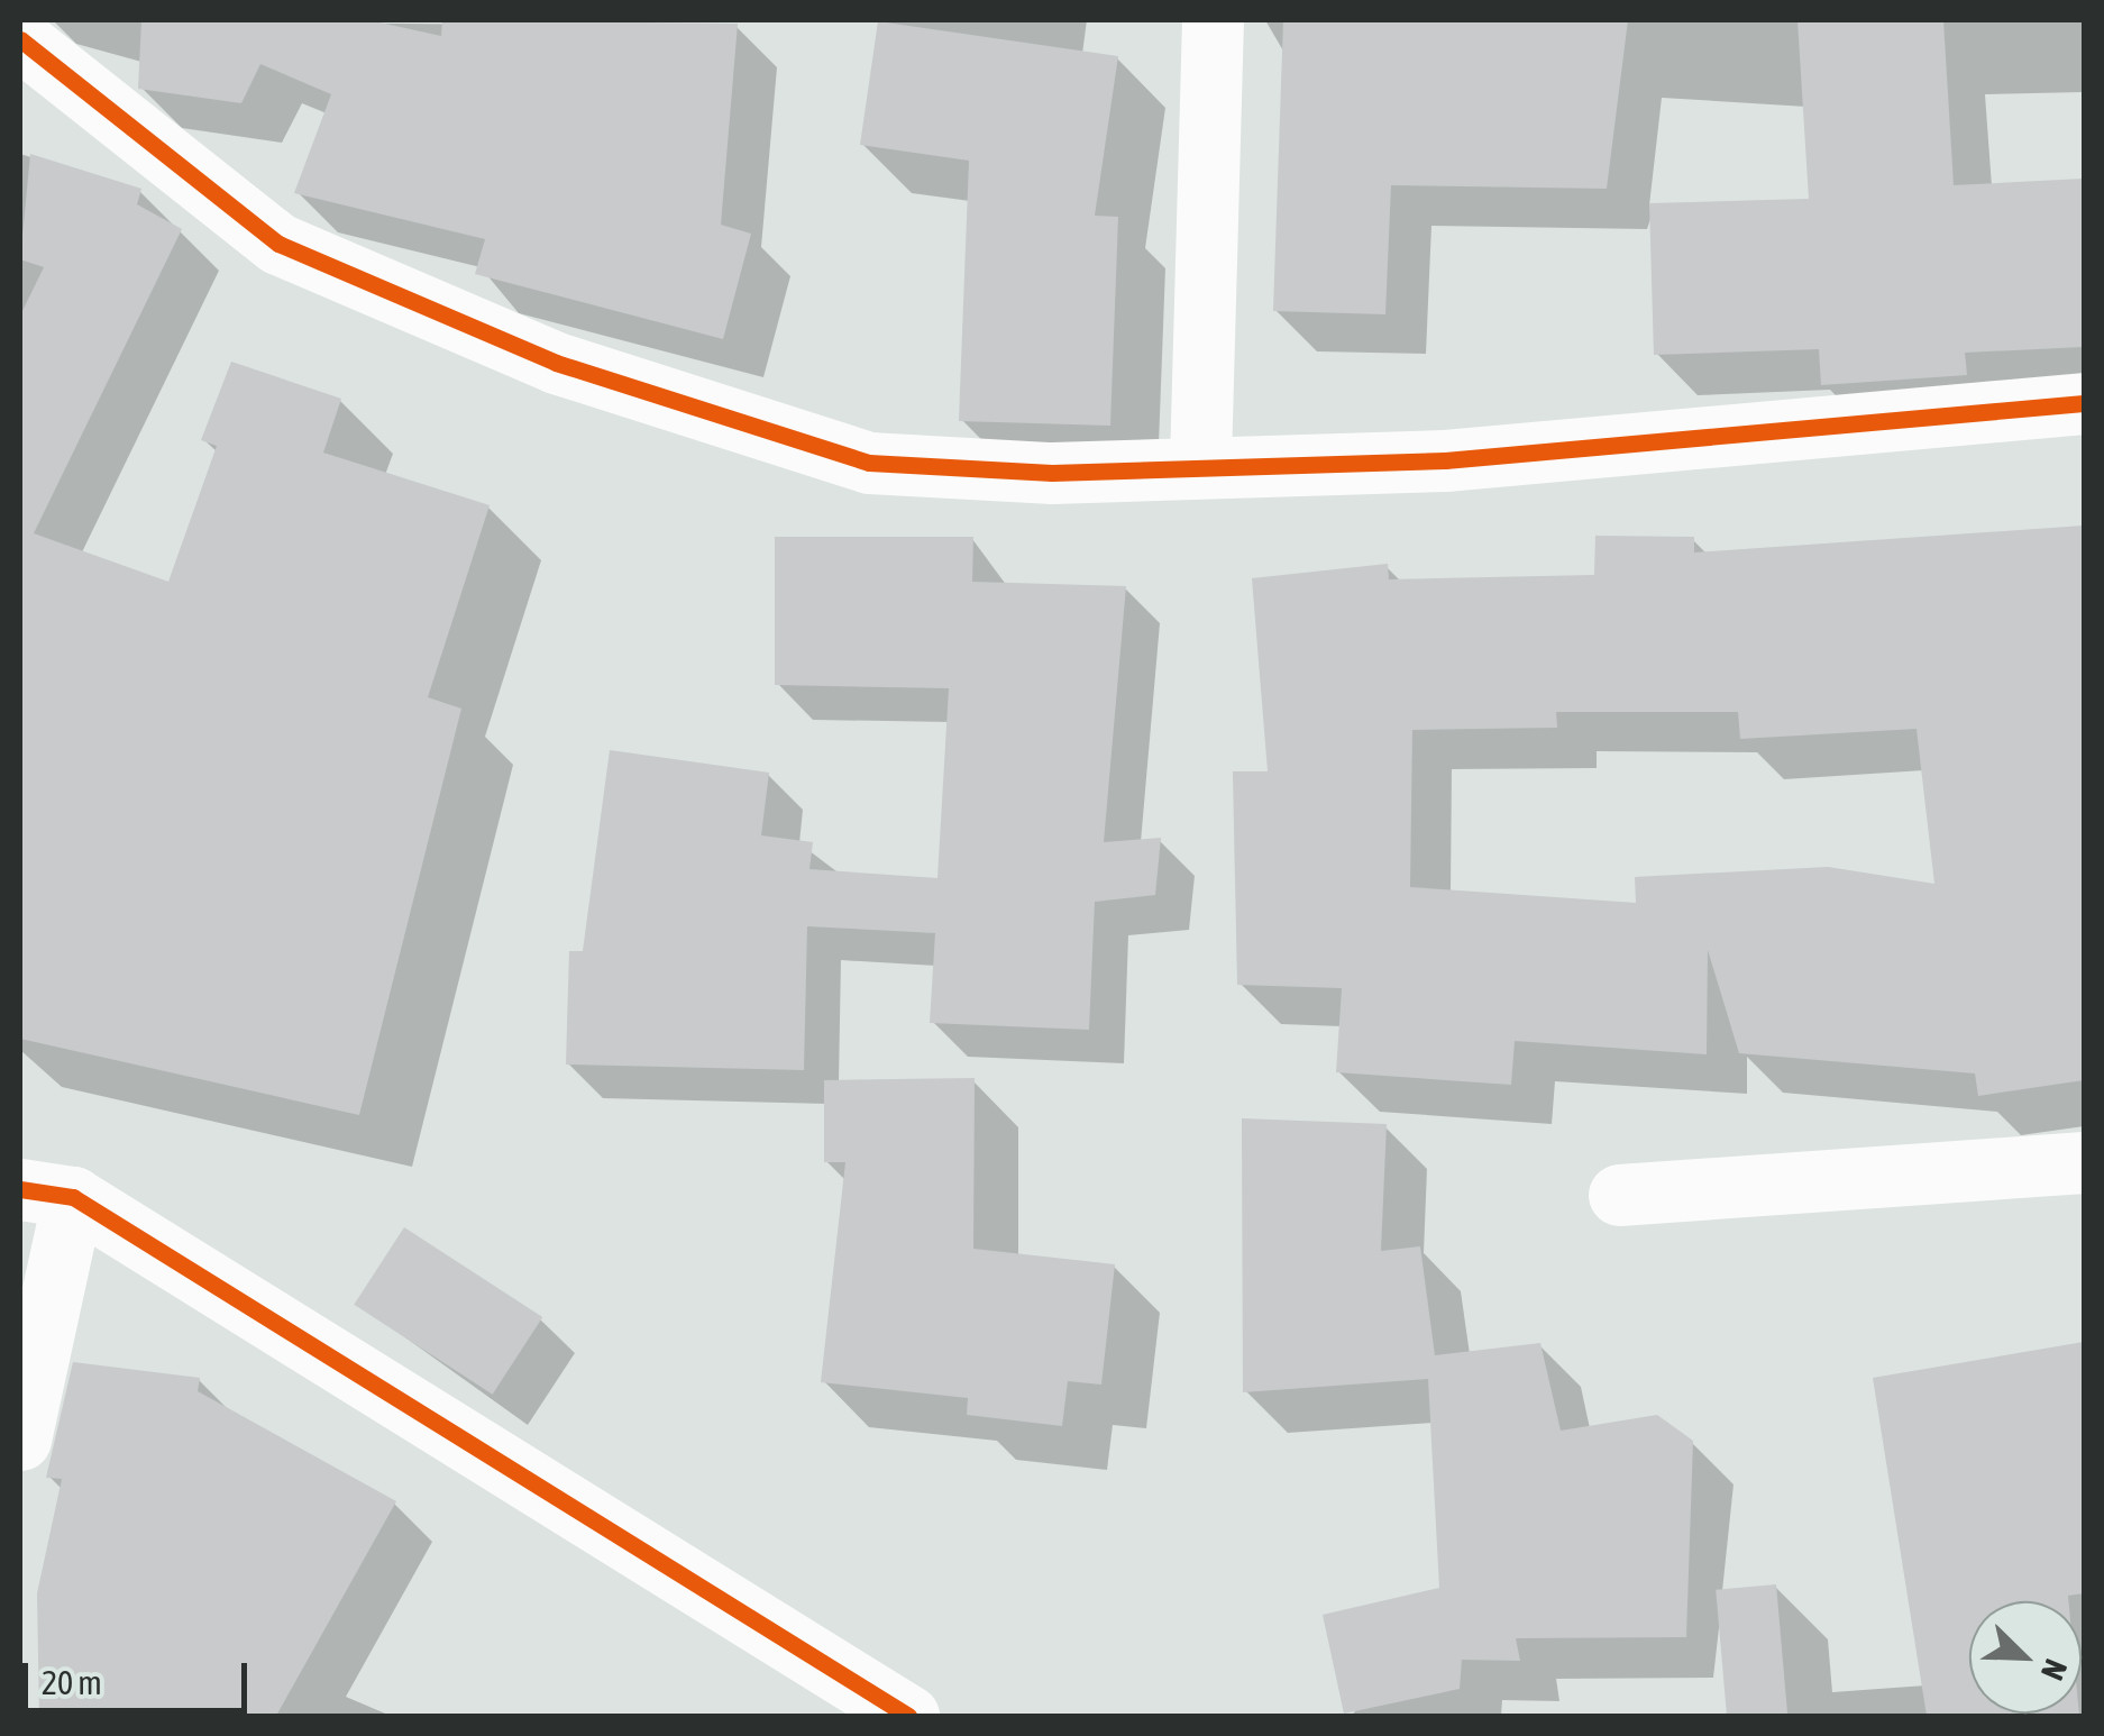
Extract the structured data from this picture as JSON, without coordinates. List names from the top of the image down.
{
  "scale_bar": "20 m",
  "north": "bottom right"
}
